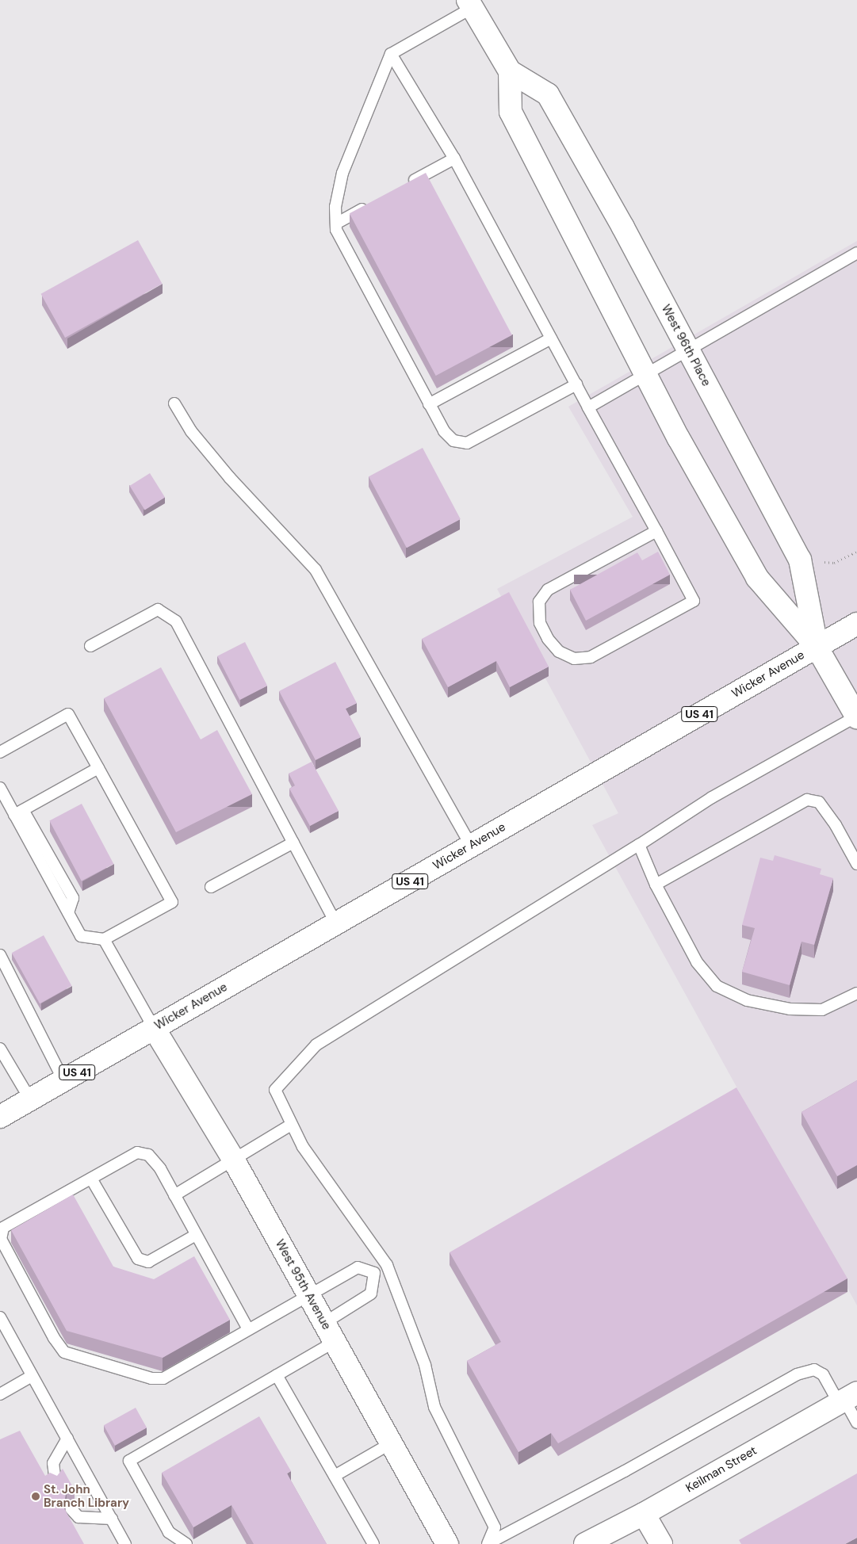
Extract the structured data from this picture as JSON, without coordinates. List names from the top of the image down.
{
  "streets": {
    "main road": [
      "West 96th Place",
      "Wicker Avenue",
      "US 41",
      "West 95th Avenue",
      "Keilman Street"
    ]
  },
  "crossings": [
    ["West 96th Place", "Wicker Avenue"],
    ["Wicker Avenue", "West 95th Avenue"]
  ],
  "places": ["St. John Branch Library"]
}
